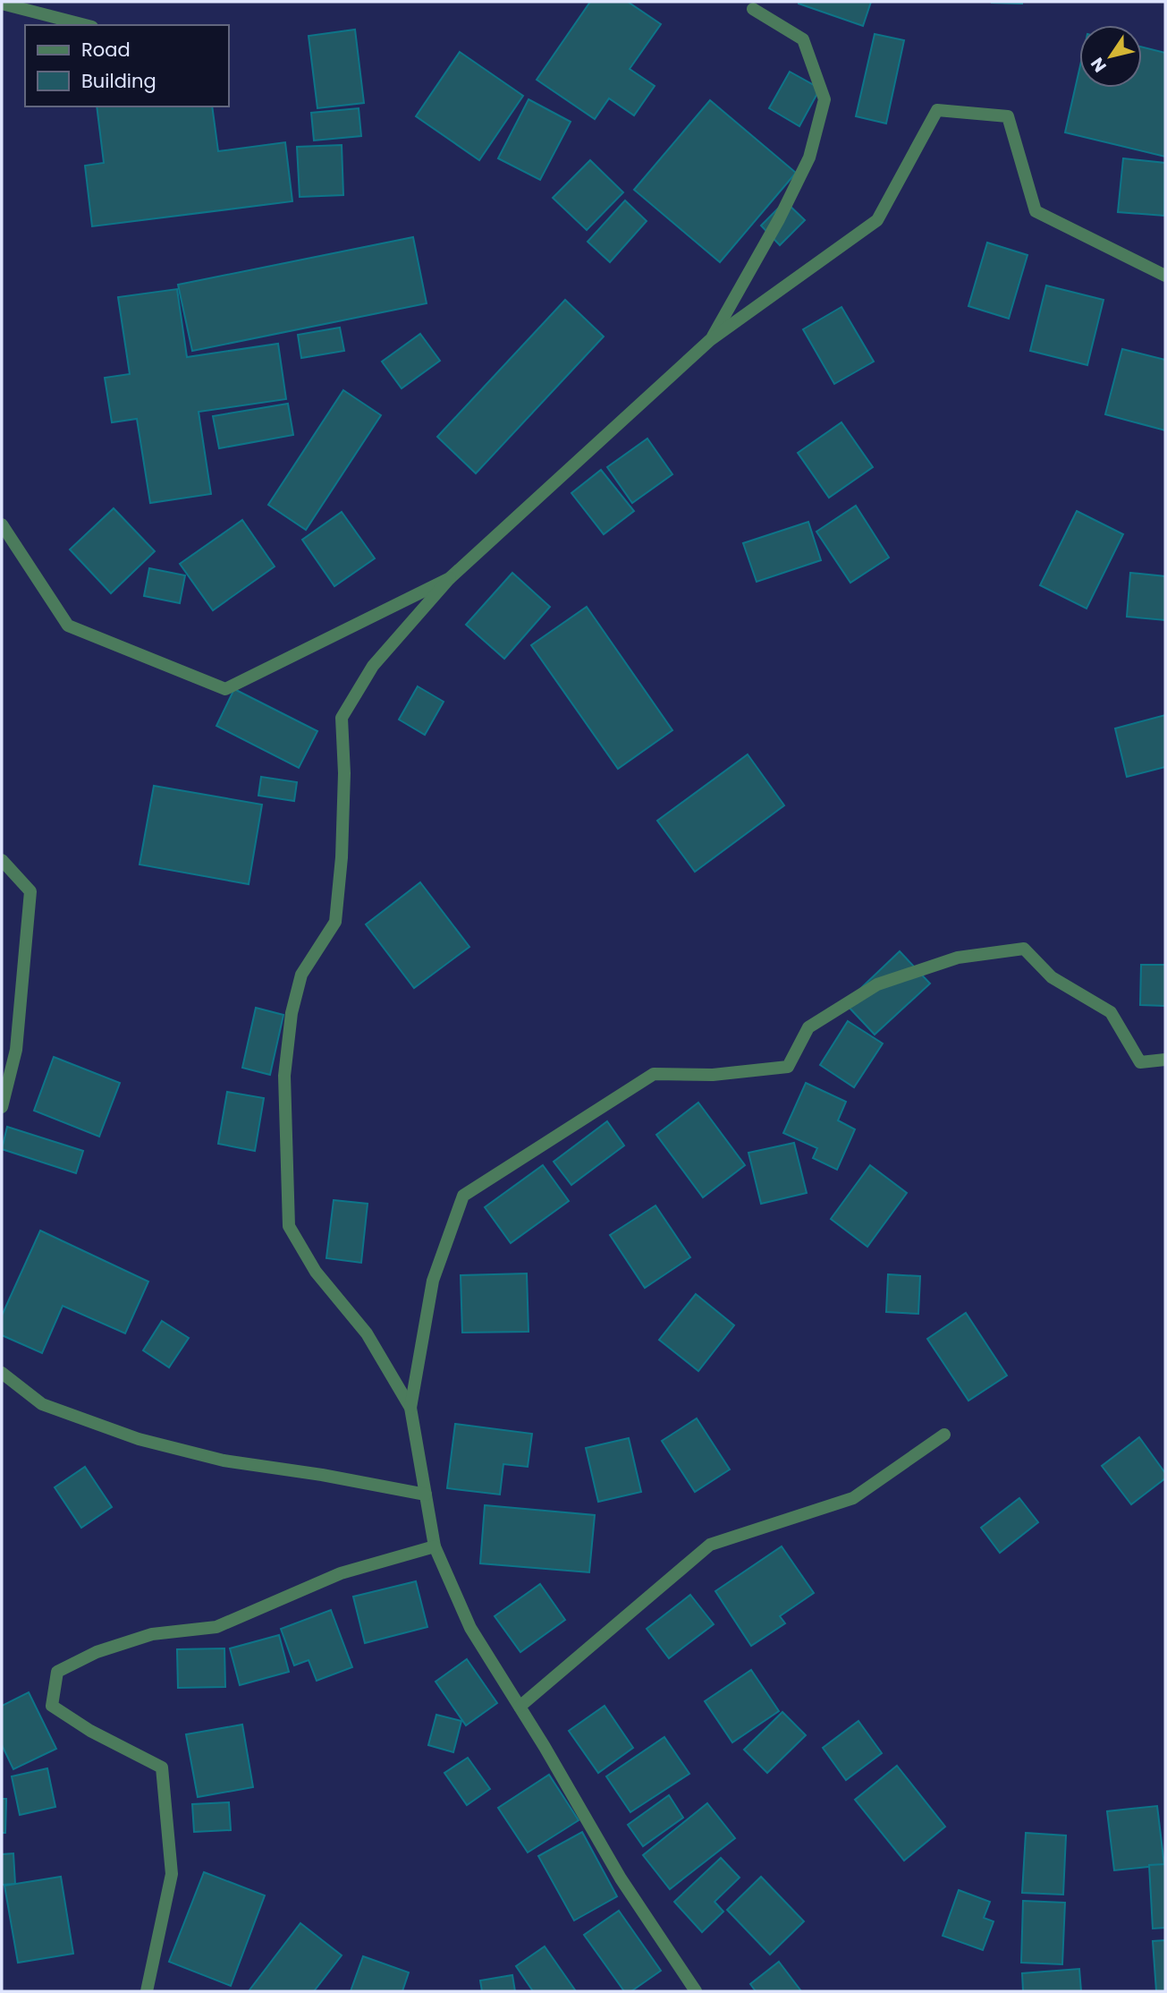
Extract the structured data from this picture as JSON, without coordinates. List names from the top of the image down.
{
  "legend": ["Road", "Building"],
  "north": "bottom left"
}
